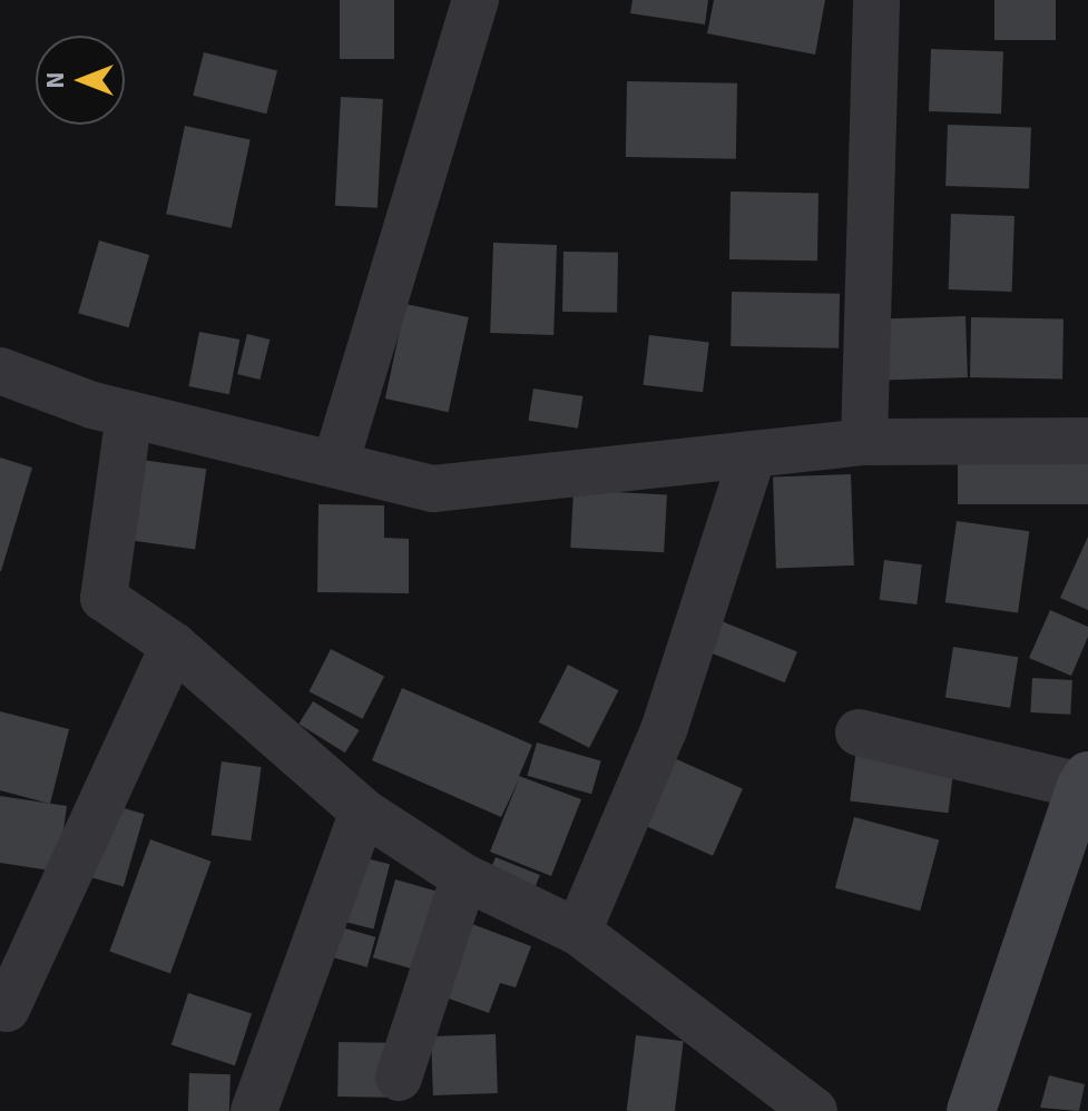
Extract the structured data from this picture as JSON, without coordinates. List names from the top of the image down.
{
  "north": "left"
}
